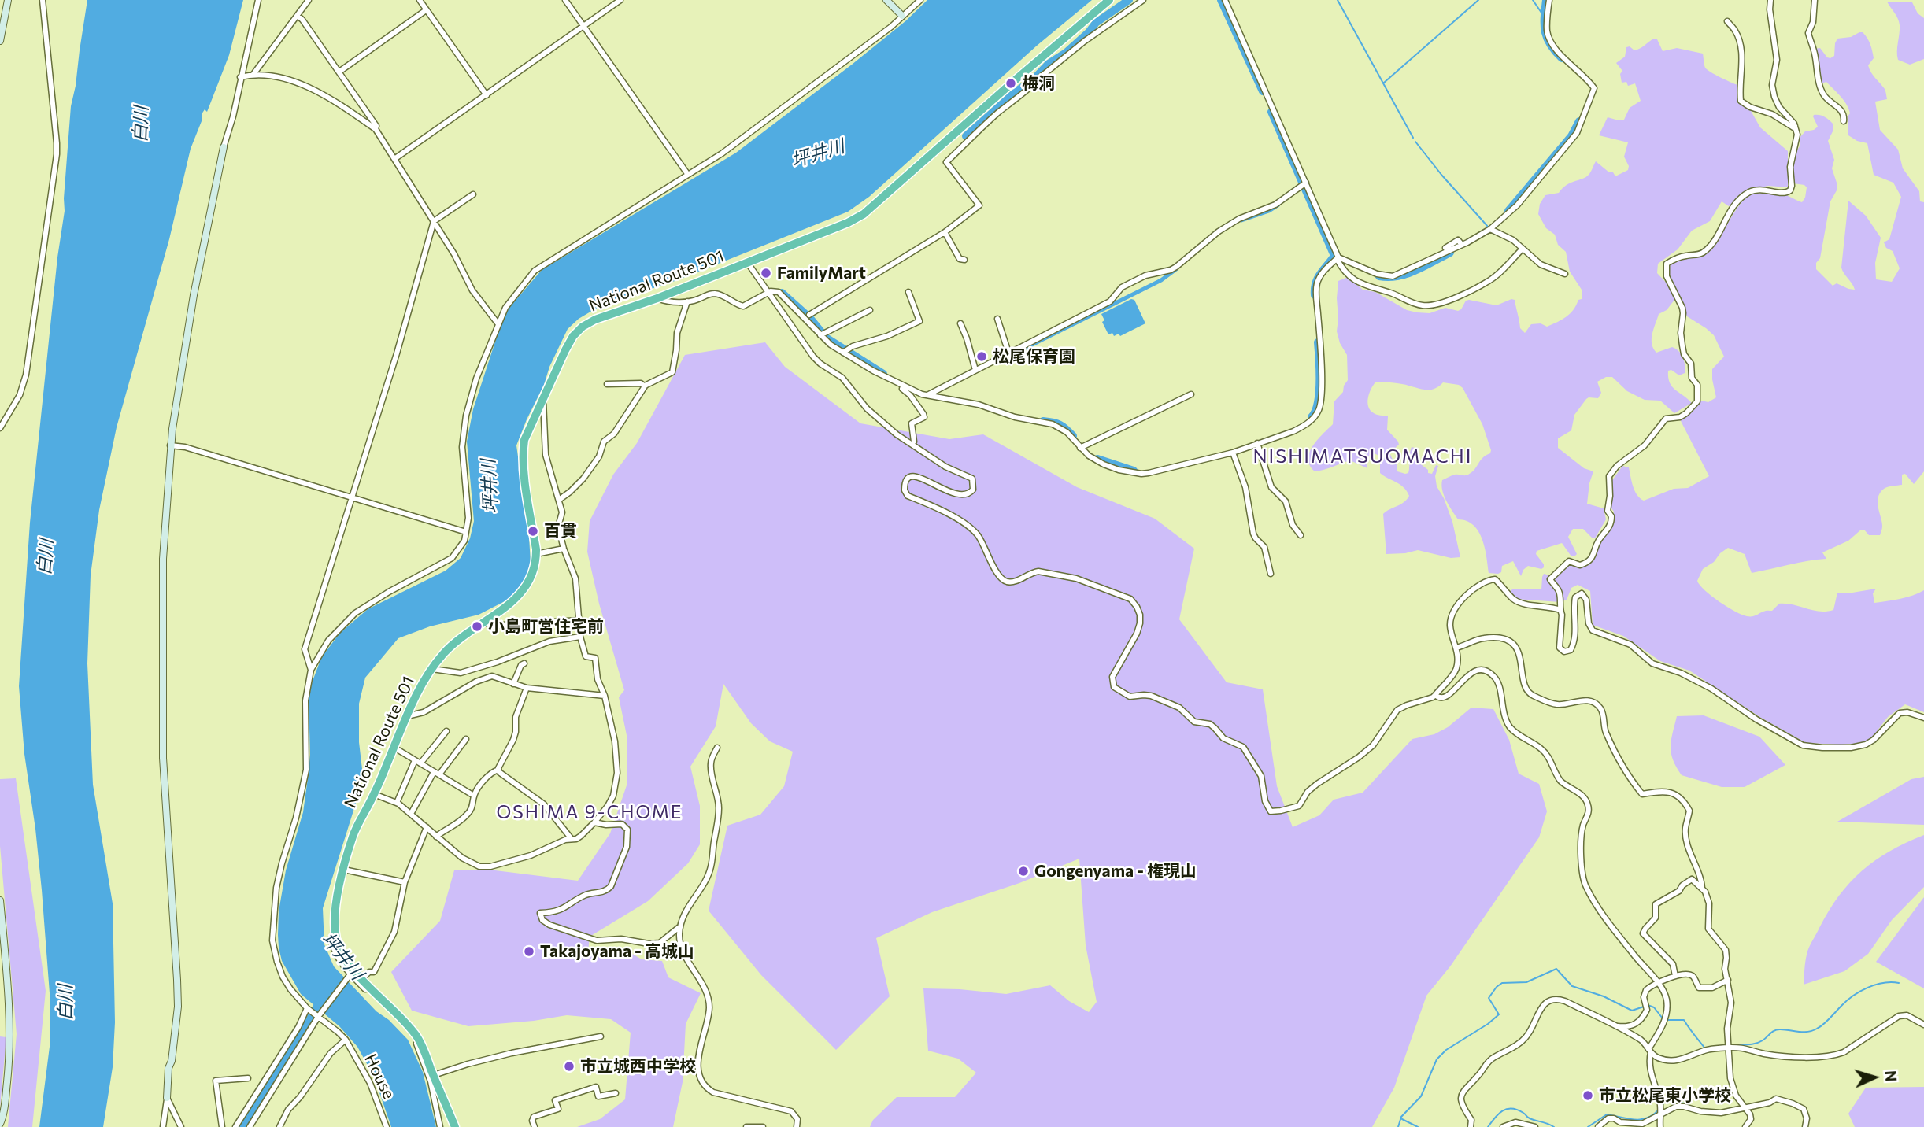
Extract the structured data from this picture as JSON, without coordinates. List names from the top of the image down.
{
  "streets": {
    "highway": ["National Route 501"],
    "street": ["House"]
  },
  "districts": ["NISHIMATSUOMACHI", "OSHIMA 9-CHOME"],
  "water": ["白川", "坪井川"],
  "places": [
    "梅洞",
    "FamilyMart",
    "松尾保育園",
    "百貫",
    "小島町営住宅前",
    "Gongenyama - 権現山",
    "Takajoyama - 高城山",
    "市立城西中学校",
    "市立松尾東小学校"
  ],
  "north": "right"
}
